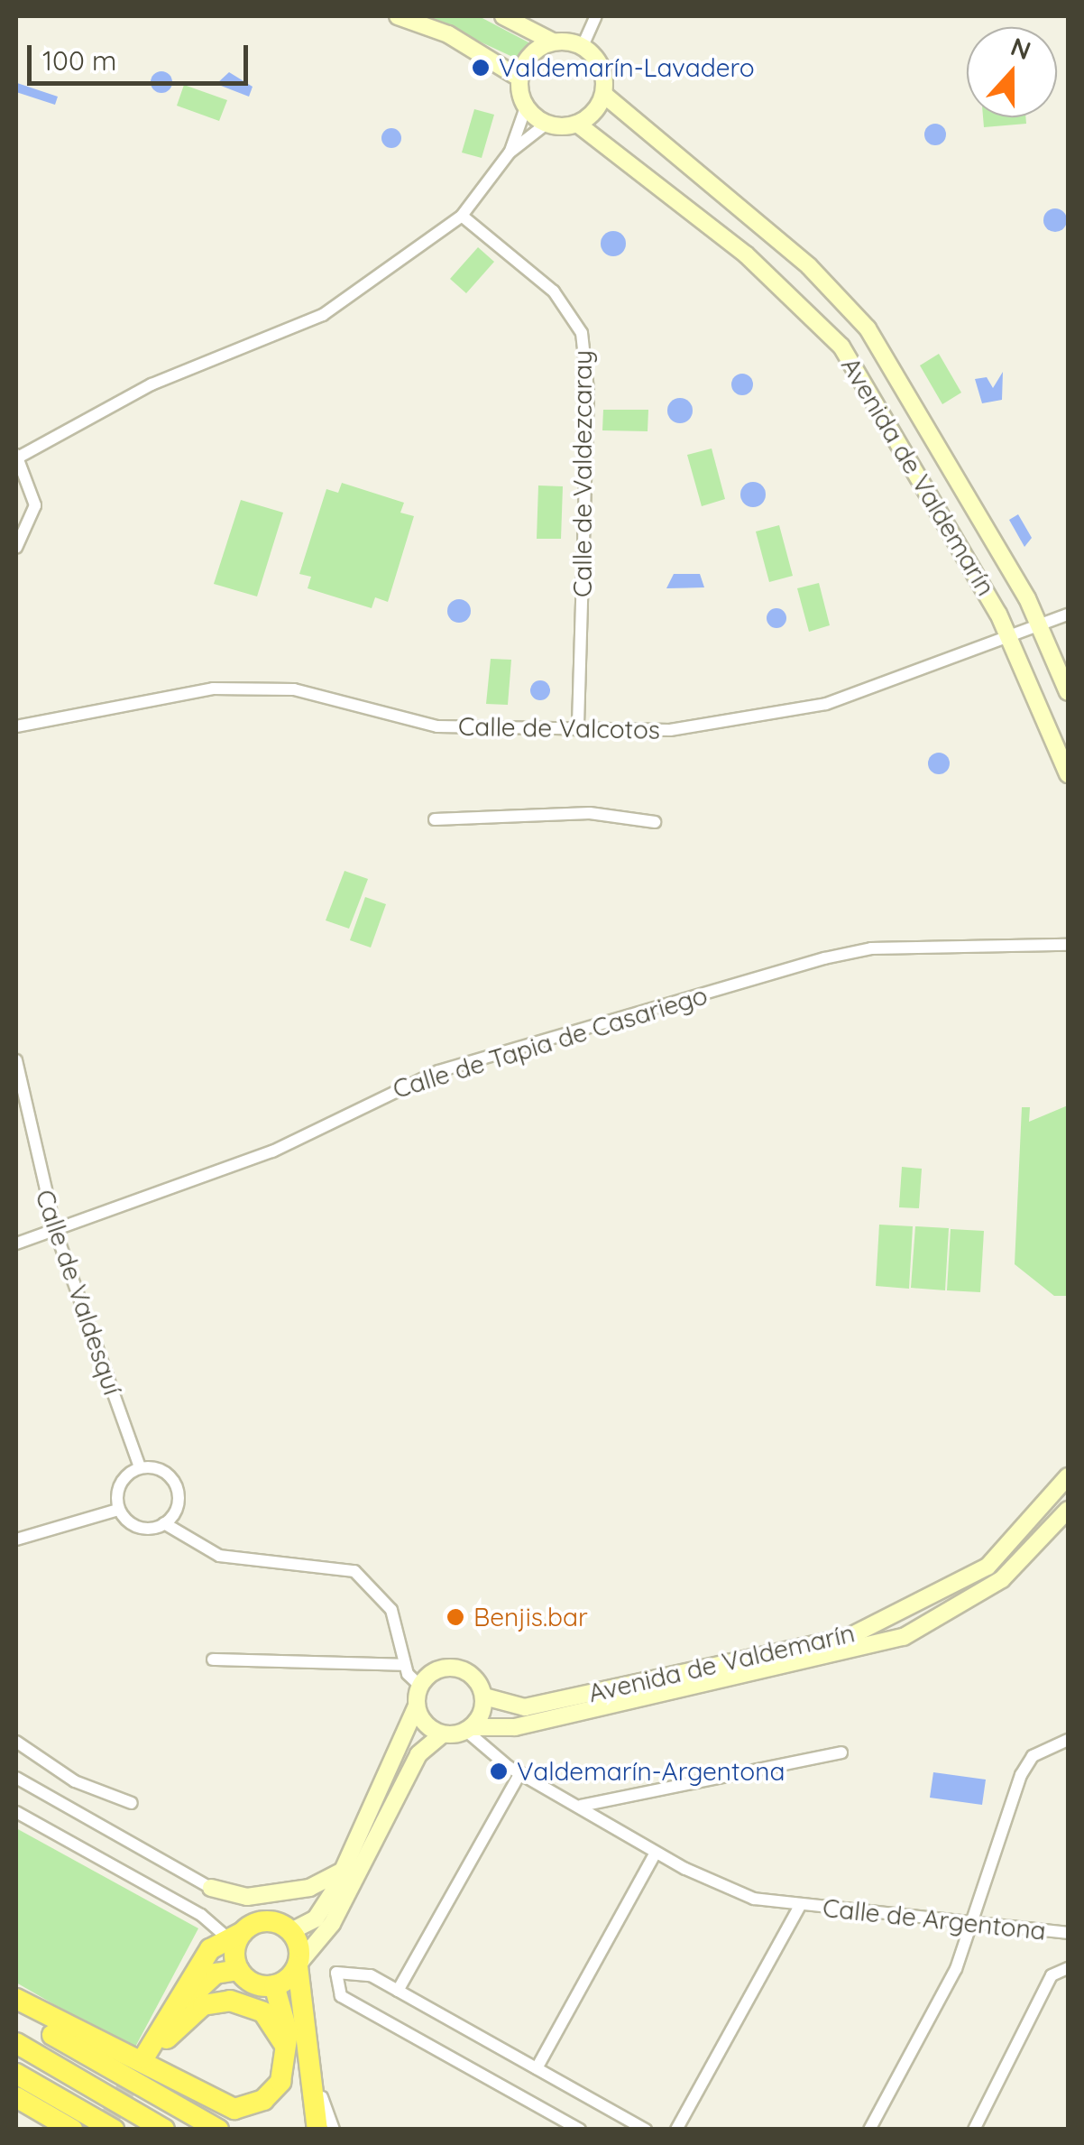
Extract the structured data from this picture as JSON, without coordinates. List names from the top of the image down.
{
  "streets": {
    "street": [
      "Calle de Valdezcaray",
      "Avenida de Valdemarín",
      "Calle de Valcotos",
      "Calle de Tapia de Casariego",
      "Calle de Valdesquí",
      "Calle de Argentona"
    ]
  },
  "crossings": [
    ["Calle de Valdezcaray", "Calle de Valcotos"],
    ["Avenida de Valdemarín", "Calle de Valcotos"],
    ["Avenida de Valdemarín", "Calle de Argentona"],
    ["Calle de Tapia de Casariego", "Calle de Valdesquí"]
  ],
  "places": ["Valdemarín-Lavadero", "Benjis.bar", "Valdemarín-Argentona"],
  "scale_bar": "100 m",
  "north": "top"
}
